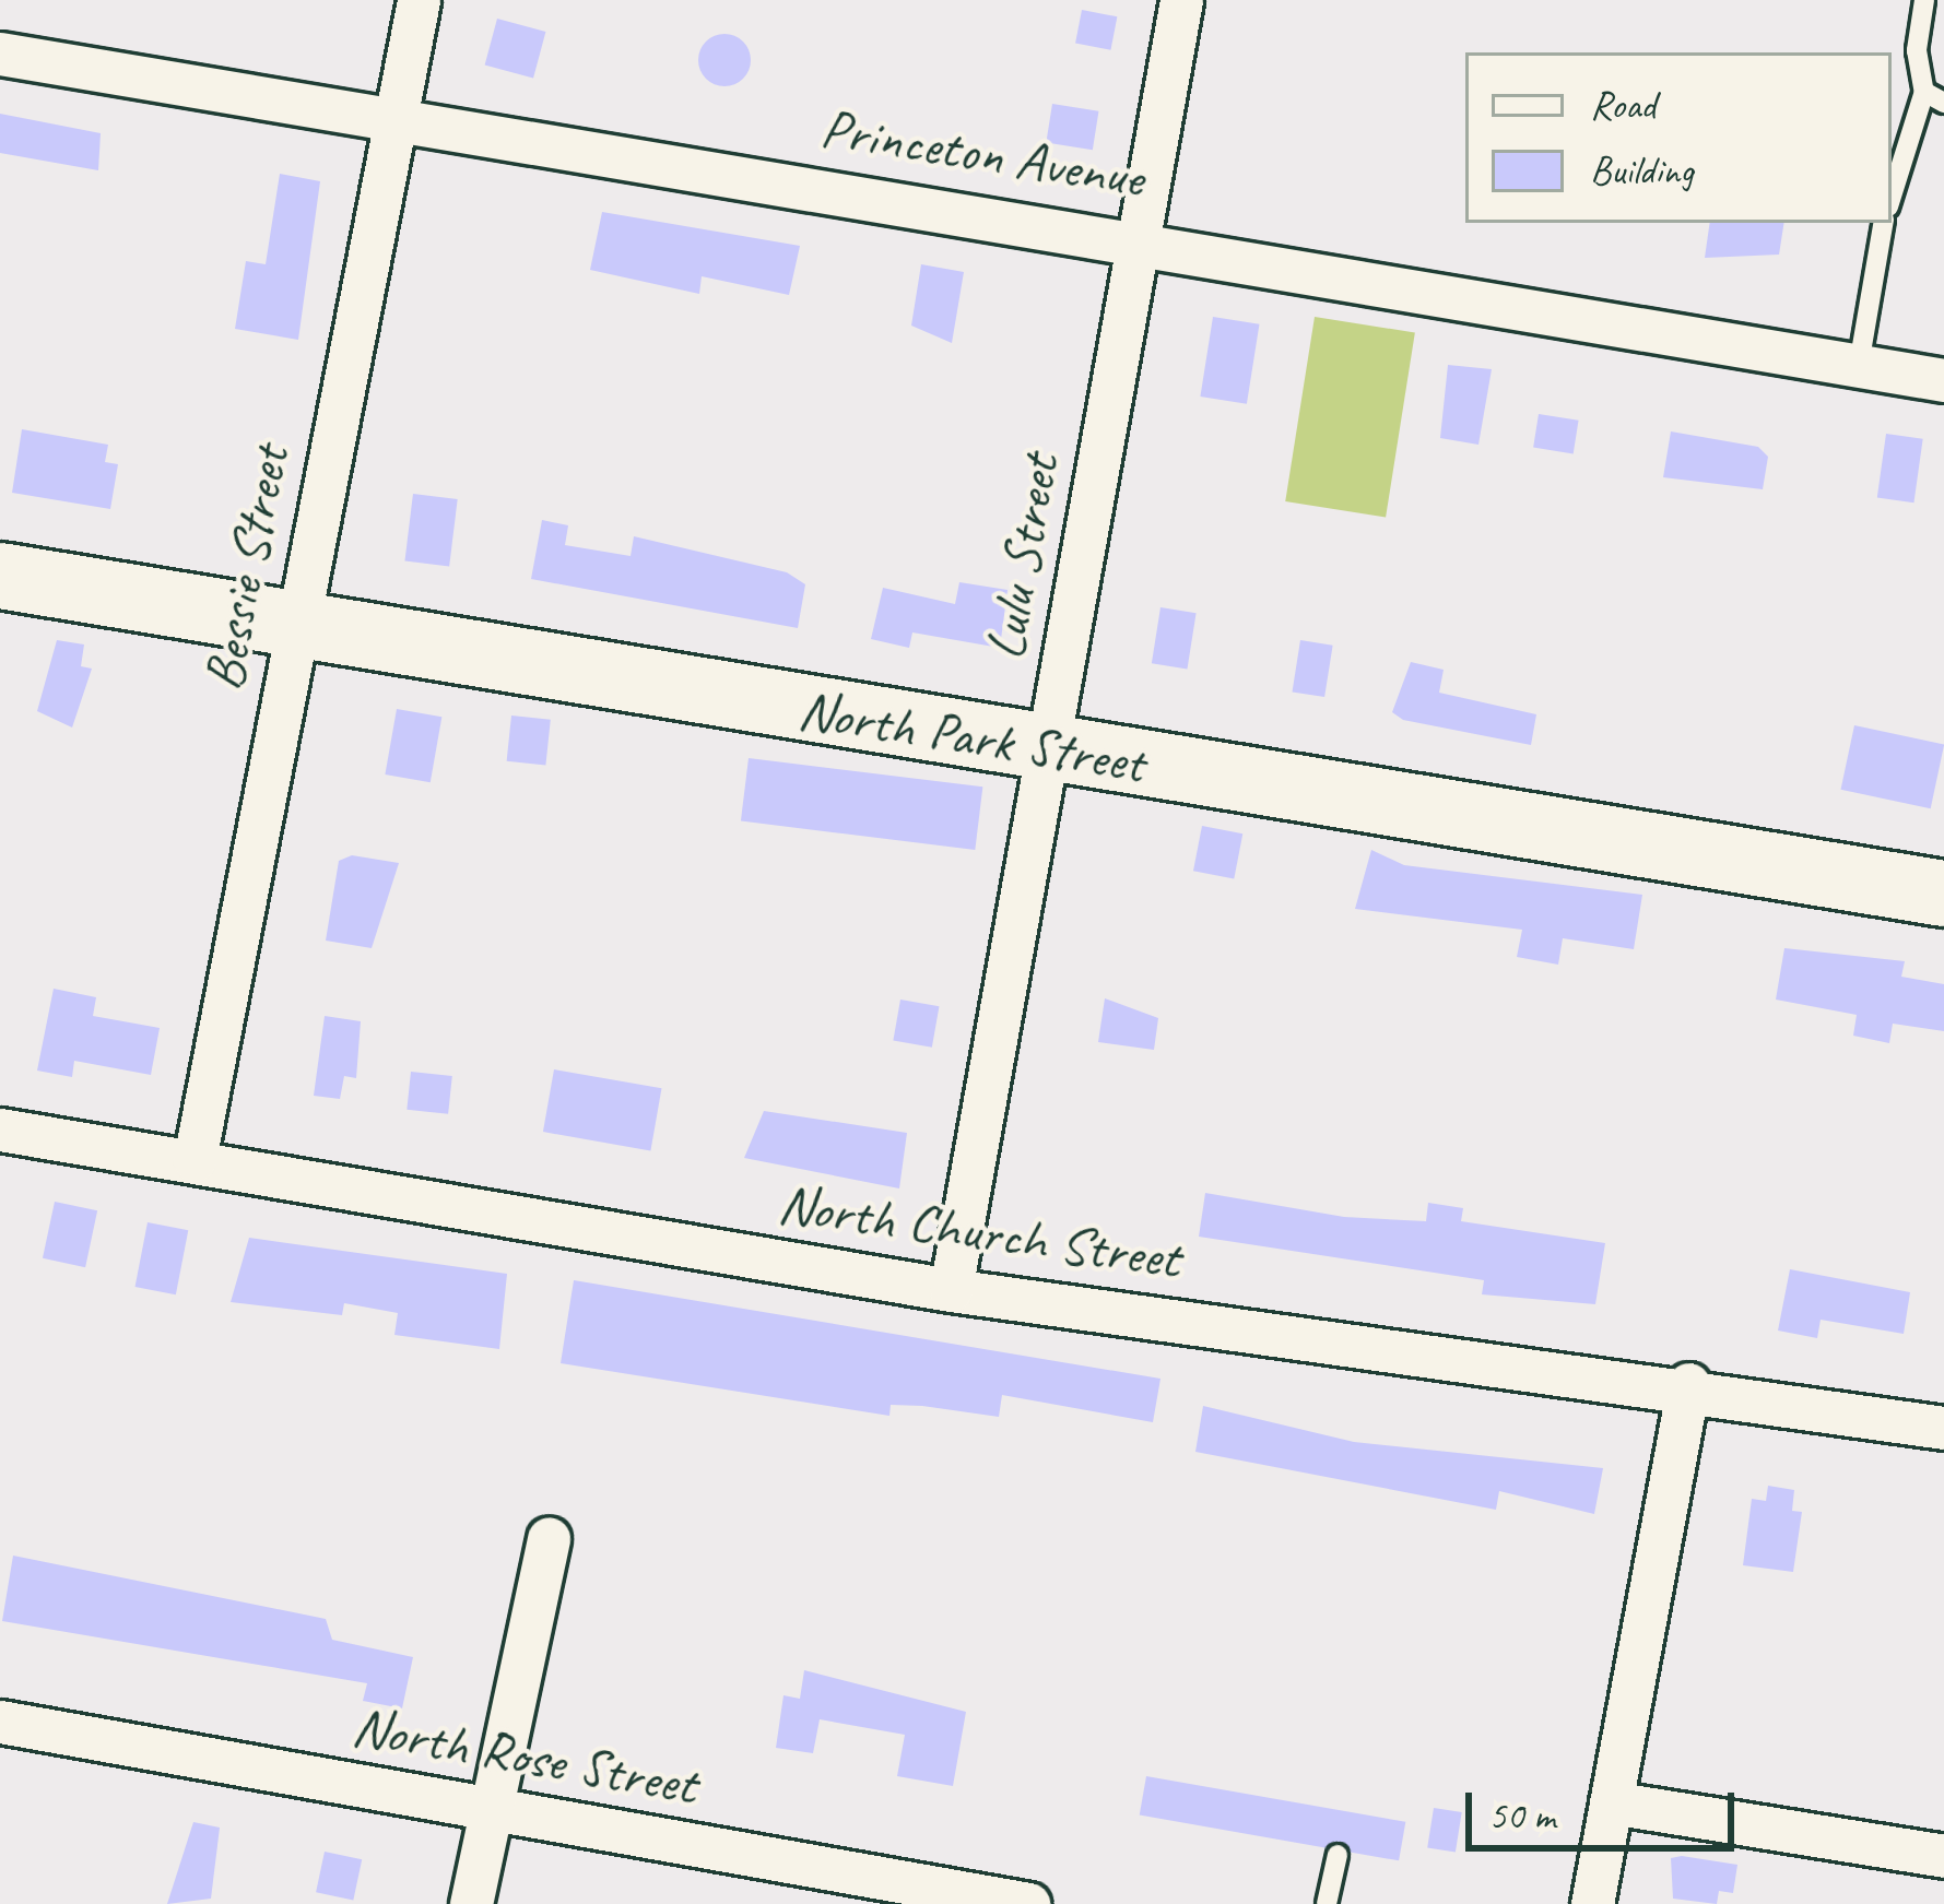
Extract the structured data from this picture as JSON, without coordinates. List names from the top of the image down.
{
  "streets": {
    "main road": ["North Park Street"],
    "street": [
      "Princeton Avenue",
      "Lulu Street",
      "Bessie Street",
      "North Church Street",
      "North Rose Street"
    ]
  },
  "crossings": [
    ["Princeton Avenue", "Lulu Street"],
    ["Princeton Avenue", "Bessie Street"],
    ["Lulu Street", "North Park Street"],
    ["Lulu Street", "North Church Street"],
    ["Bessie Street", "North Park Street"],
    ["Bessie Street", "North Church Street"]
  ],
  "legend": ["Road", "Building"],
  "scale_bar": "50 m"
}
